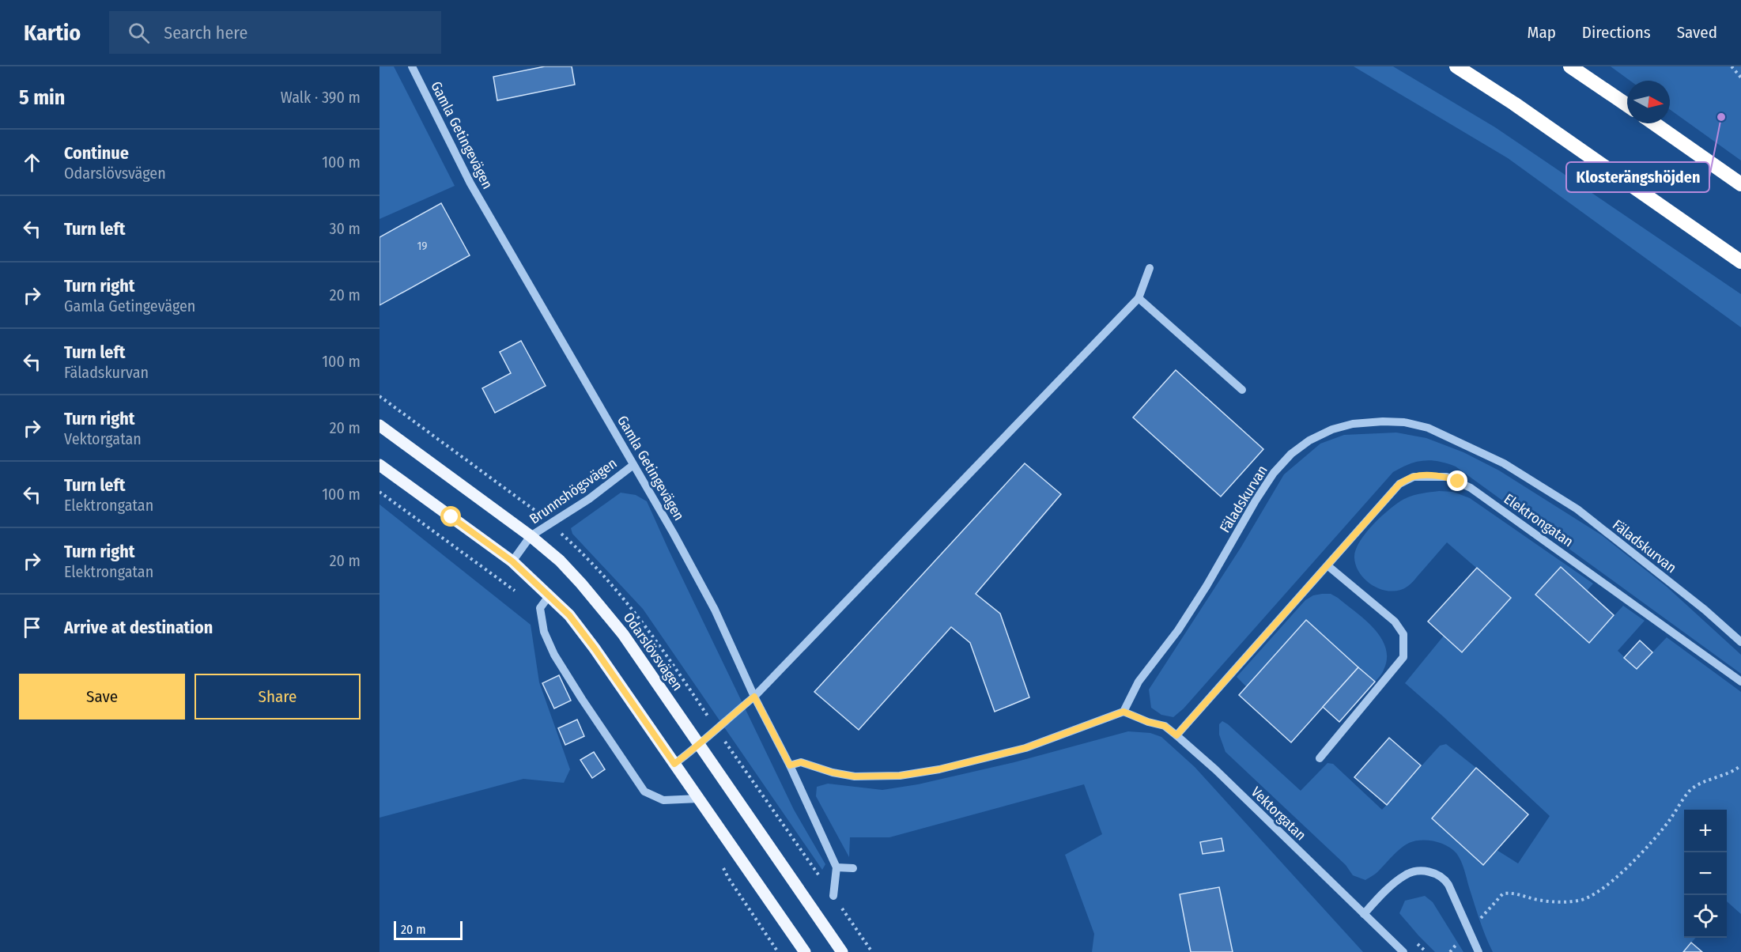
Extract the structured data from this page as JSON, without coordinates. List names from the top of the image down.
{
  "streets": {
    "main road": ["Odarslövsvägen"],
    "street": [
      "Gamla Getingevägen",
      "Brunnshögsvägen",
      "Fäladskurvan",
      "Elektrongatan",
      "Vektorgatan"
    ]
  },
  "crossings": [
    ["Gamla Getingevägen", "Brunnshögsvägen"],
    ["Brunnshögsvägen", "Odarslövsvägen"],
    ["Fäladskurvan", "Vektorgatan"],
    ["Elektrongatan", "Vektorgatan"]
  ],
  "places": ["Klosterängshöjden"],
  "house_numbers": ["19"],
  "scale_bar": "20 m",
  "north": "right",
  "page": {
    "header": "Kartio",
    "search": "Search here",
    "nav": ["Map", "Directions", "Saved"],
    "heading": ["5 min", "Walk · 390 m"],
    "list": [
      ["Continue", "Odarslövsvägen", "100 m"],
      ["Turn left", "30 m"],
      ["Turn right", "Gamla Getingevägen", "20 m"],
      ["Turn left", "Fäladskurvan", "100 m"],
      ["Turn right", "Vektorgatan", "20 m"],
      ["Turn left", "Elektrongatan", "100 m"],
      ["Turn right", "Elektrongatan", "20 m"],
      "Arrive at destination"
    ],
    "buttons": ["Save", "Share"],
    "map_buttons": ["+", "−"],
    "scale": "20 m"
  }
}
